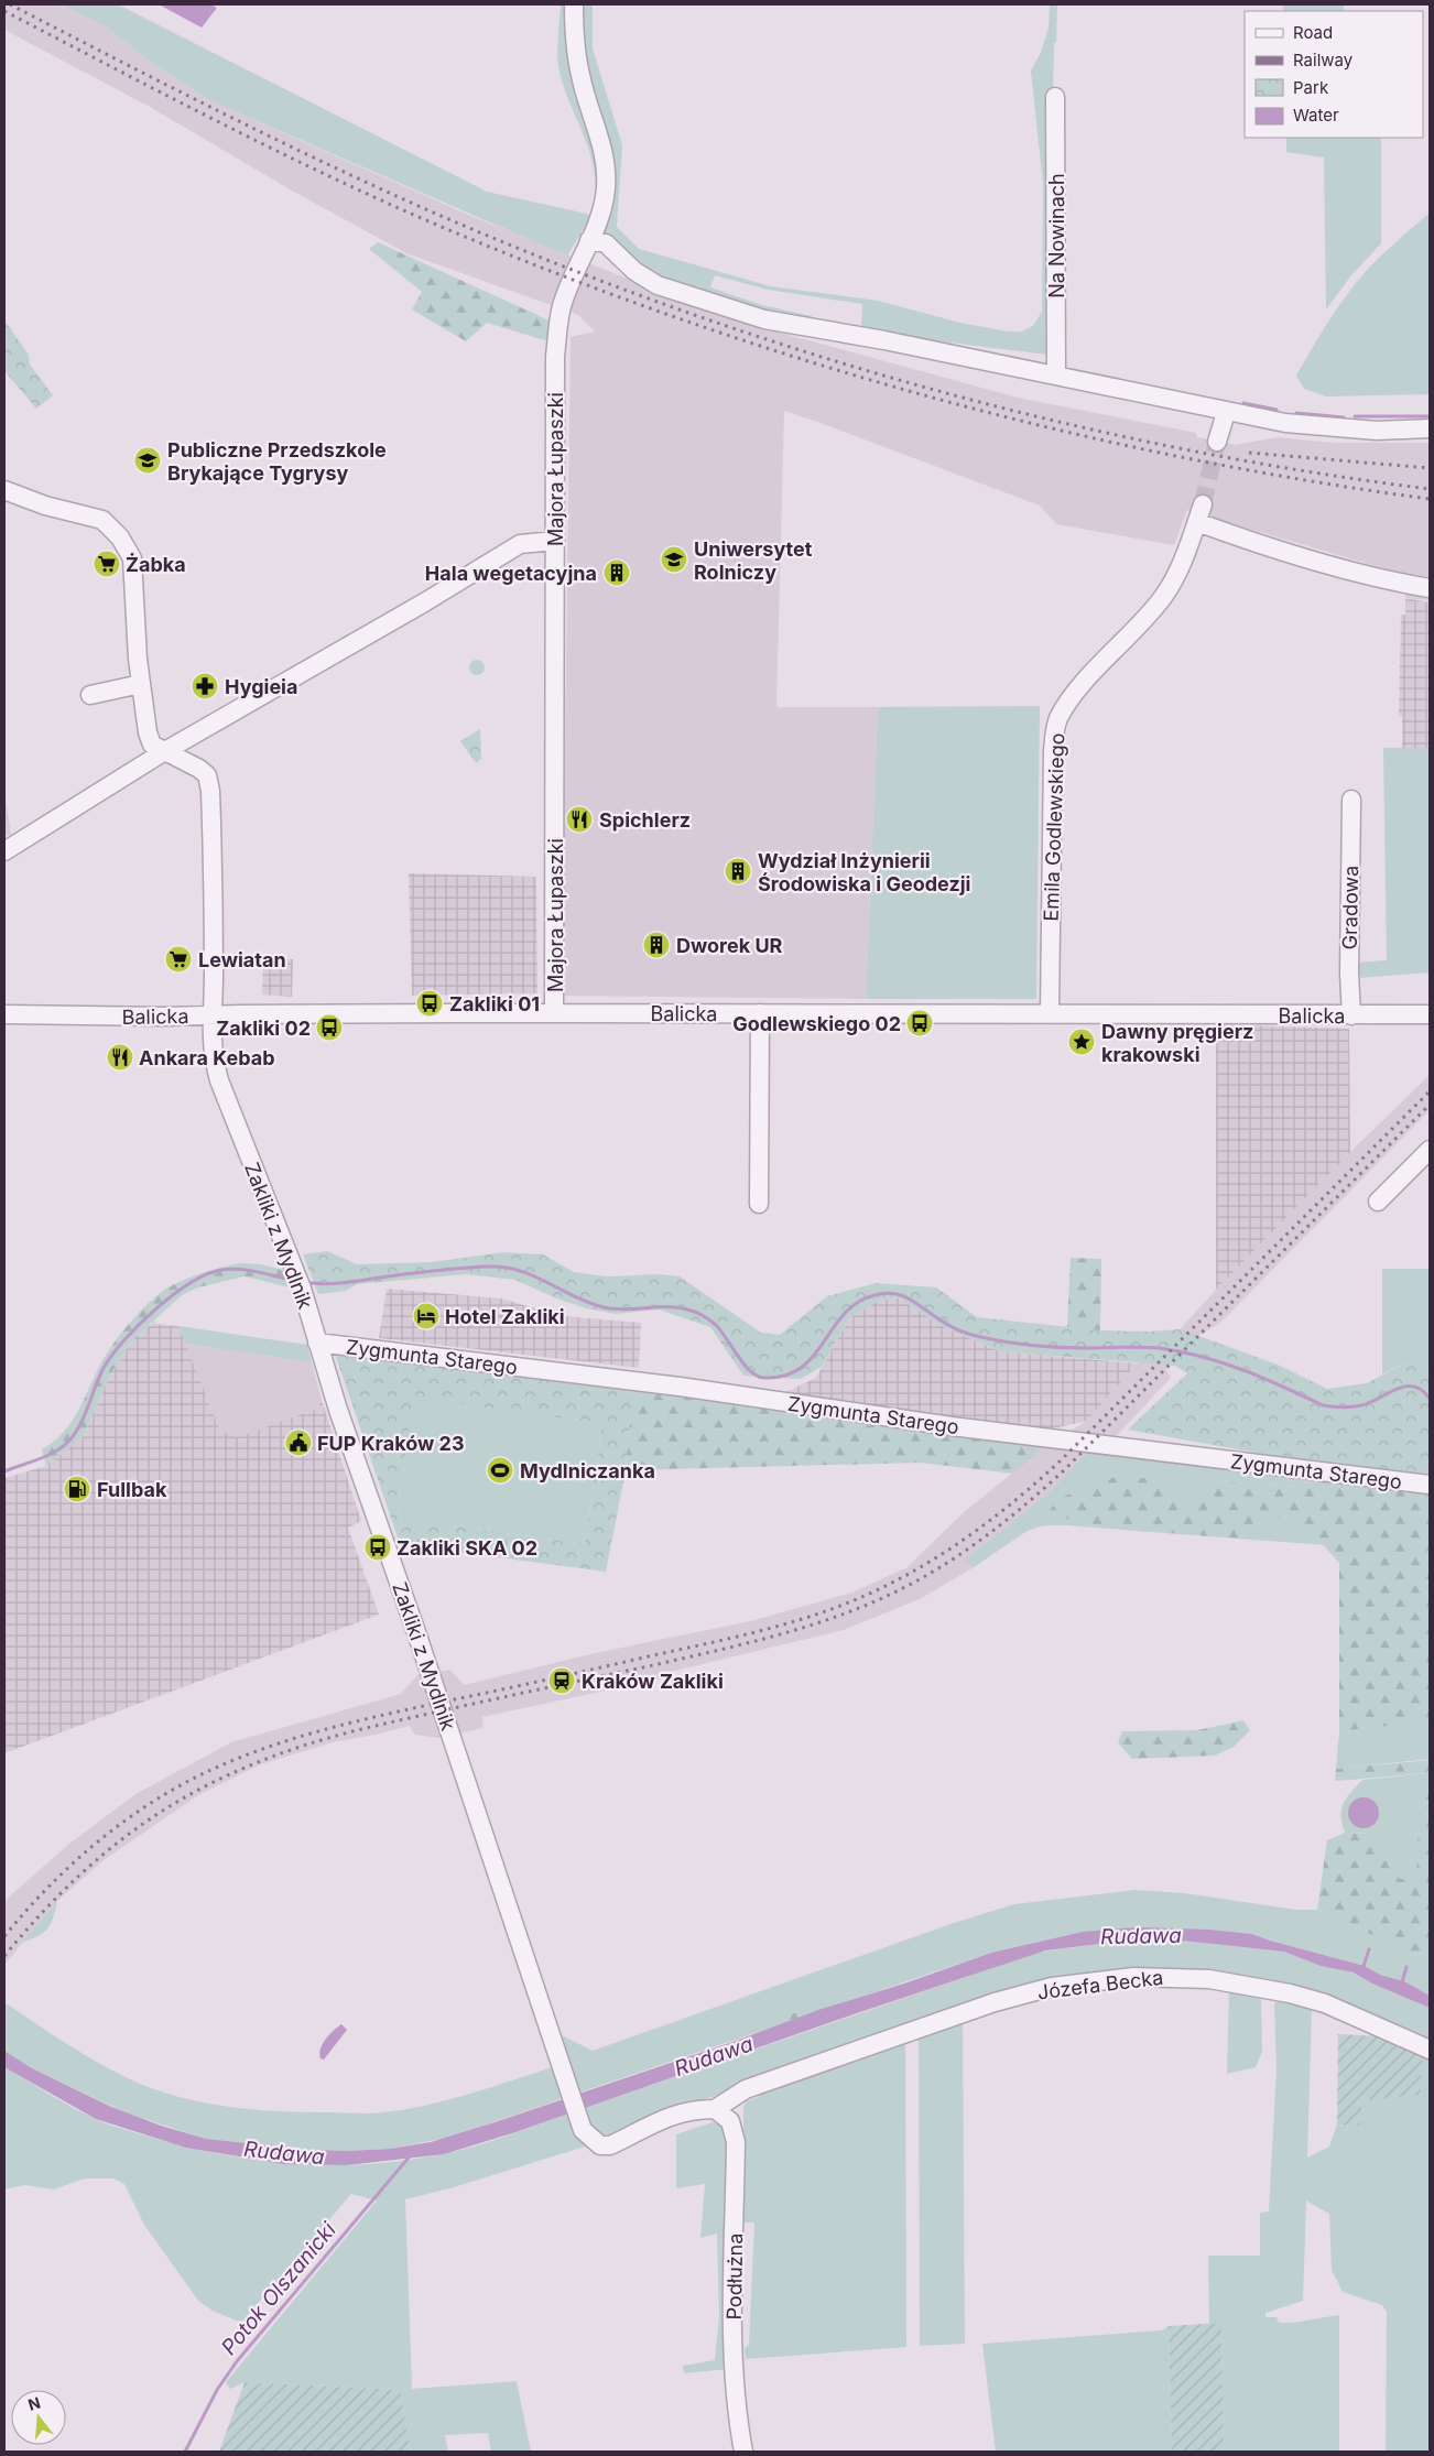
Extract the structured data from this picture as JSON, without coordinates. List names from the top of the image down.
{
  "streets": {
    "street": [
      "Na Nowinach",
      "Majora Łupaszki",
      "Emila Godlewskiego",
      "Gradowa",
      "Balicka",
      "Zakliki z Mydlnik",
      "Zygmunta Starego",
      "Józefa Becka",
      "Podłużna"
    ]
  },
  "crossings": [
    ["Majora Łupaszki", "Balicka"],
    ["Emila Godlewskiego", "Balicka"],
    ["Gradowa", "Balicka"],
    ["Balicka", "Zakliki z Mydlnik"],
    ["Zakliki z Mydlnik", "Zygmunta Starego"],
    ["Zakliki z Mydlnik", "Józefa Becka"],
    ["Zakliki z Mydlnik", "Podłużna"],
    ["Józefa Becka", "Podłużna"]
  ],
  "water": ["Rudawa", "Potok Olszanicki"],
  "places": {
    "school or university": ["Publiczne Przedszkole Brykające Tygrysy", "Uniwersytet Rolniczy"],
    "supermarket": ["Żabka", "Lewiatan"],
    "building": ["Hala wegetacyjna", "Wydział Inżynierii Środowiska i Geodezji", "Dworek UR"],
    "pharmacy": ["Hygieia"],
    "restaurant": ["Spichlerz", "Ankara Kebab"],
    "bus stop": [
      "Zakliki 01",
      "Godlewskiego 02",
      "Zakliki 02",
      "Zakliki SKA 02"
    ],
    "place": ["Dawny pręgierz krakowski"],
    "hotel": ["Hotel Zakliki"],
    "public building": ["FUP Kraków 23"],
    "sports": ["Mydlniczanka"],
    "fuel station": ["Fullbak"],
    "station": ["Kraków Zakliki"]
  },
  "legend": [
    "Road",
    "Railway",
    "Park",
    "Water"
  ],
  "north": "top"
}
